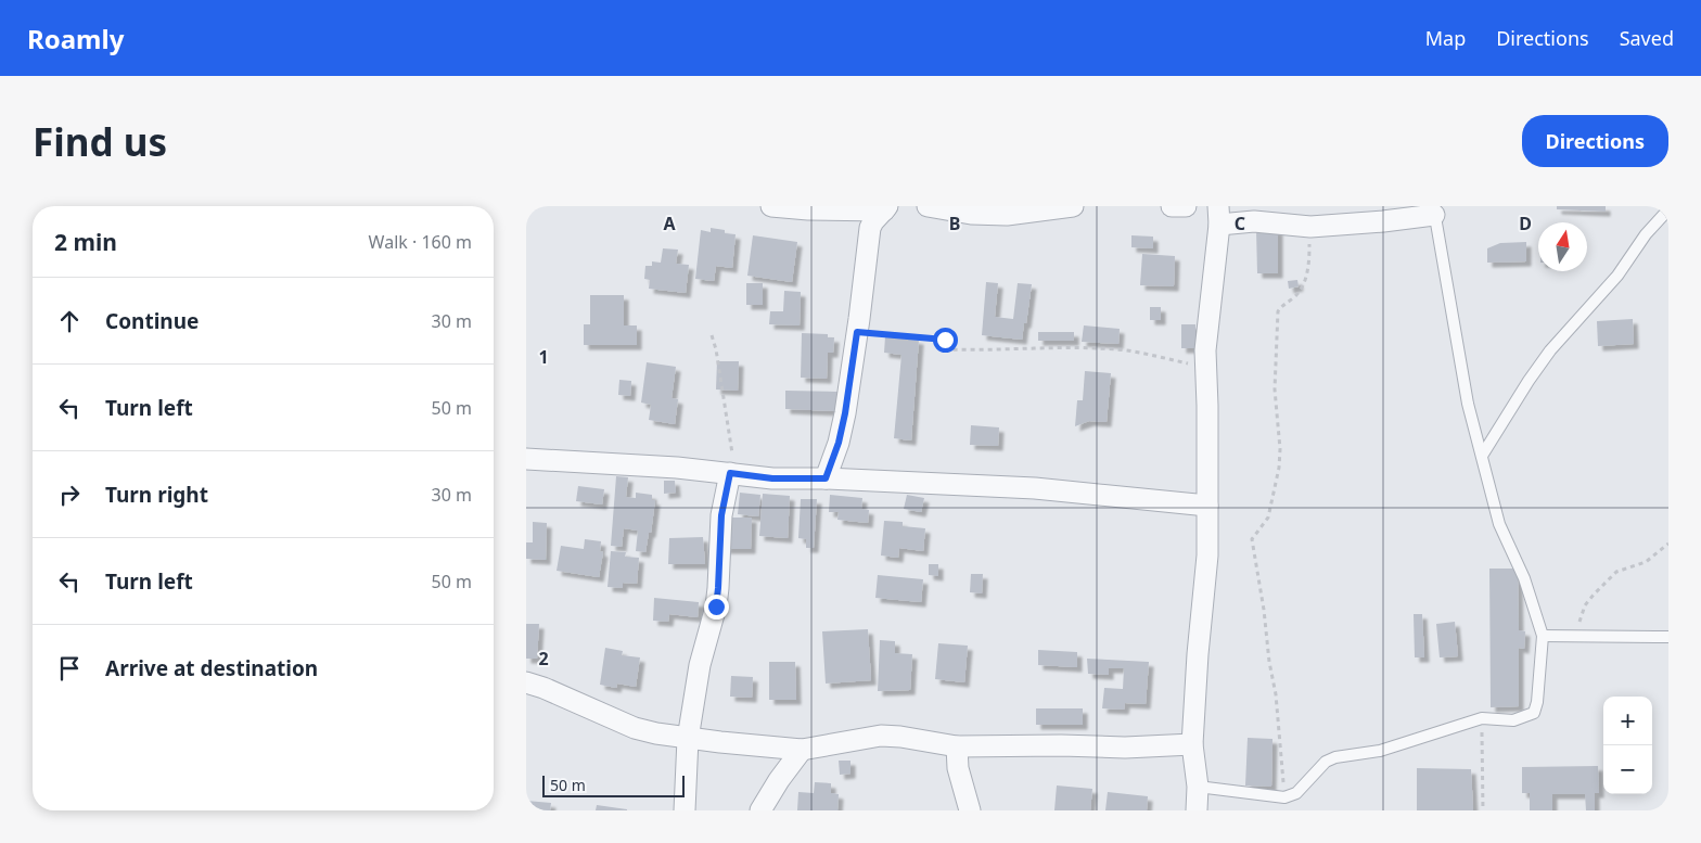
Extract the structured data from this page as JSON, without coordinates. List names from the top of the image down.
{
  "scale_bar": "50 m",
  "north": "top",
  "page": {
    "header": "Roamly",
    "nav": ["Map", "Directions", "Saved"],
    "buttons": "Directions",
    "title": "Find us",
    "heading": ["2 min", "Walk · 160 m"],
    "list": [
      ["Continue", "30 m"],
      ["Turn left", "50 m"],
      ["Turn right", "30 m"],
      ["Turn left", "50 m"],
      "Arrive at destination"
    ],
    "map_buttons": ["+", "−"],
    "scale": "50 m"
  },
  "grid": {
    "columns": [
      "A",
      "B",
      "C",
      "D"
    ],
    "rows": ["1", "2"]
  }
}
